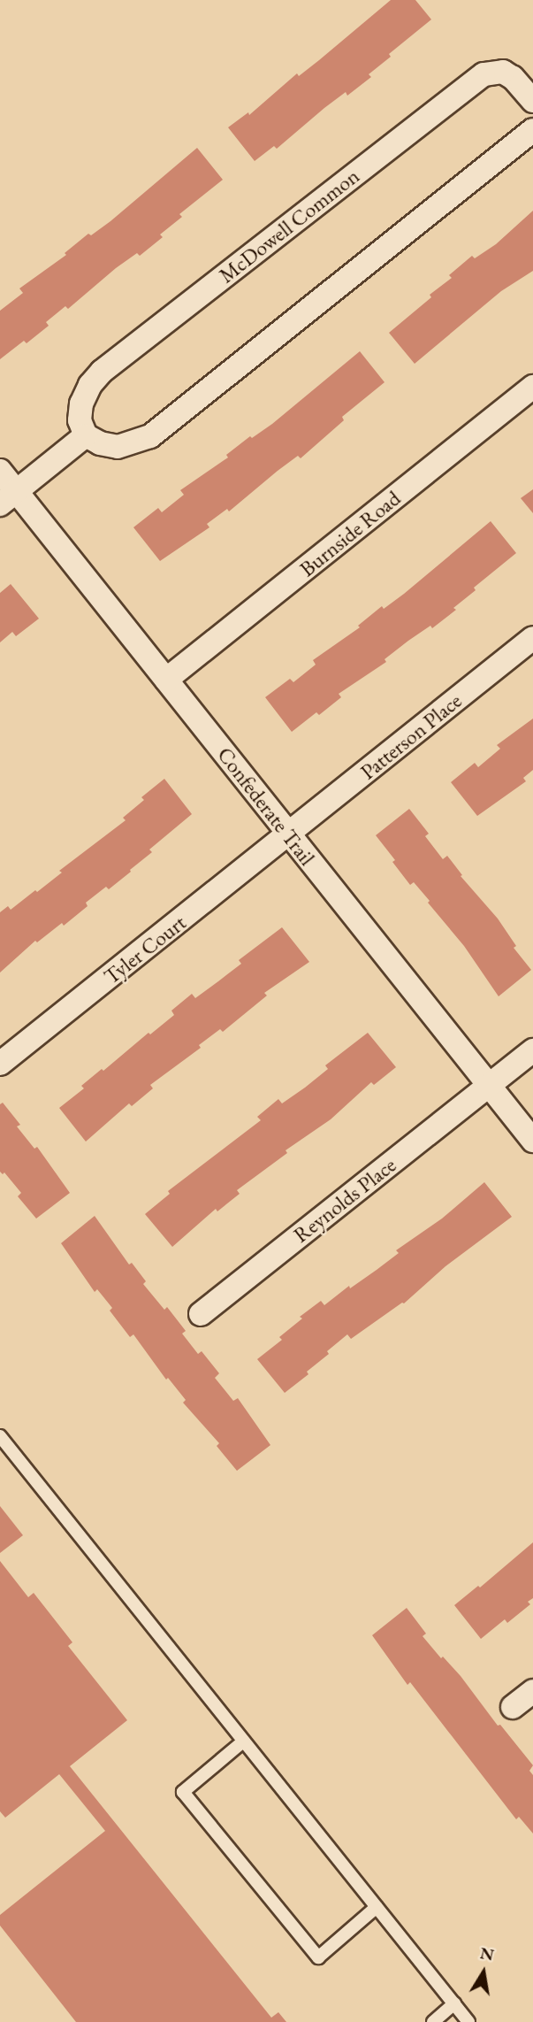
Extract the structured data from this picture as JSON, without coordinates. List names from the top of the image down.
{
  "streets": {
    "street": [
      "McDowell Common",
      "Burnside Road",
      "Patterson Place",
      "Confederate Trail",
      "Tyler Court",
      "Reynolds Place"
    ]
  },
  "crossings": [
    ["Burnside Road", "Confederate Trail"],
    ["Patterson Place", "Confederate Trail"],
    ["Patterson Place", "Tyler Court"],
    ["Confederate Trail", "Tyler Court"],
    ["Confederate Trail", "Reynolds Place"]
  ],
  "north": "top"
}
